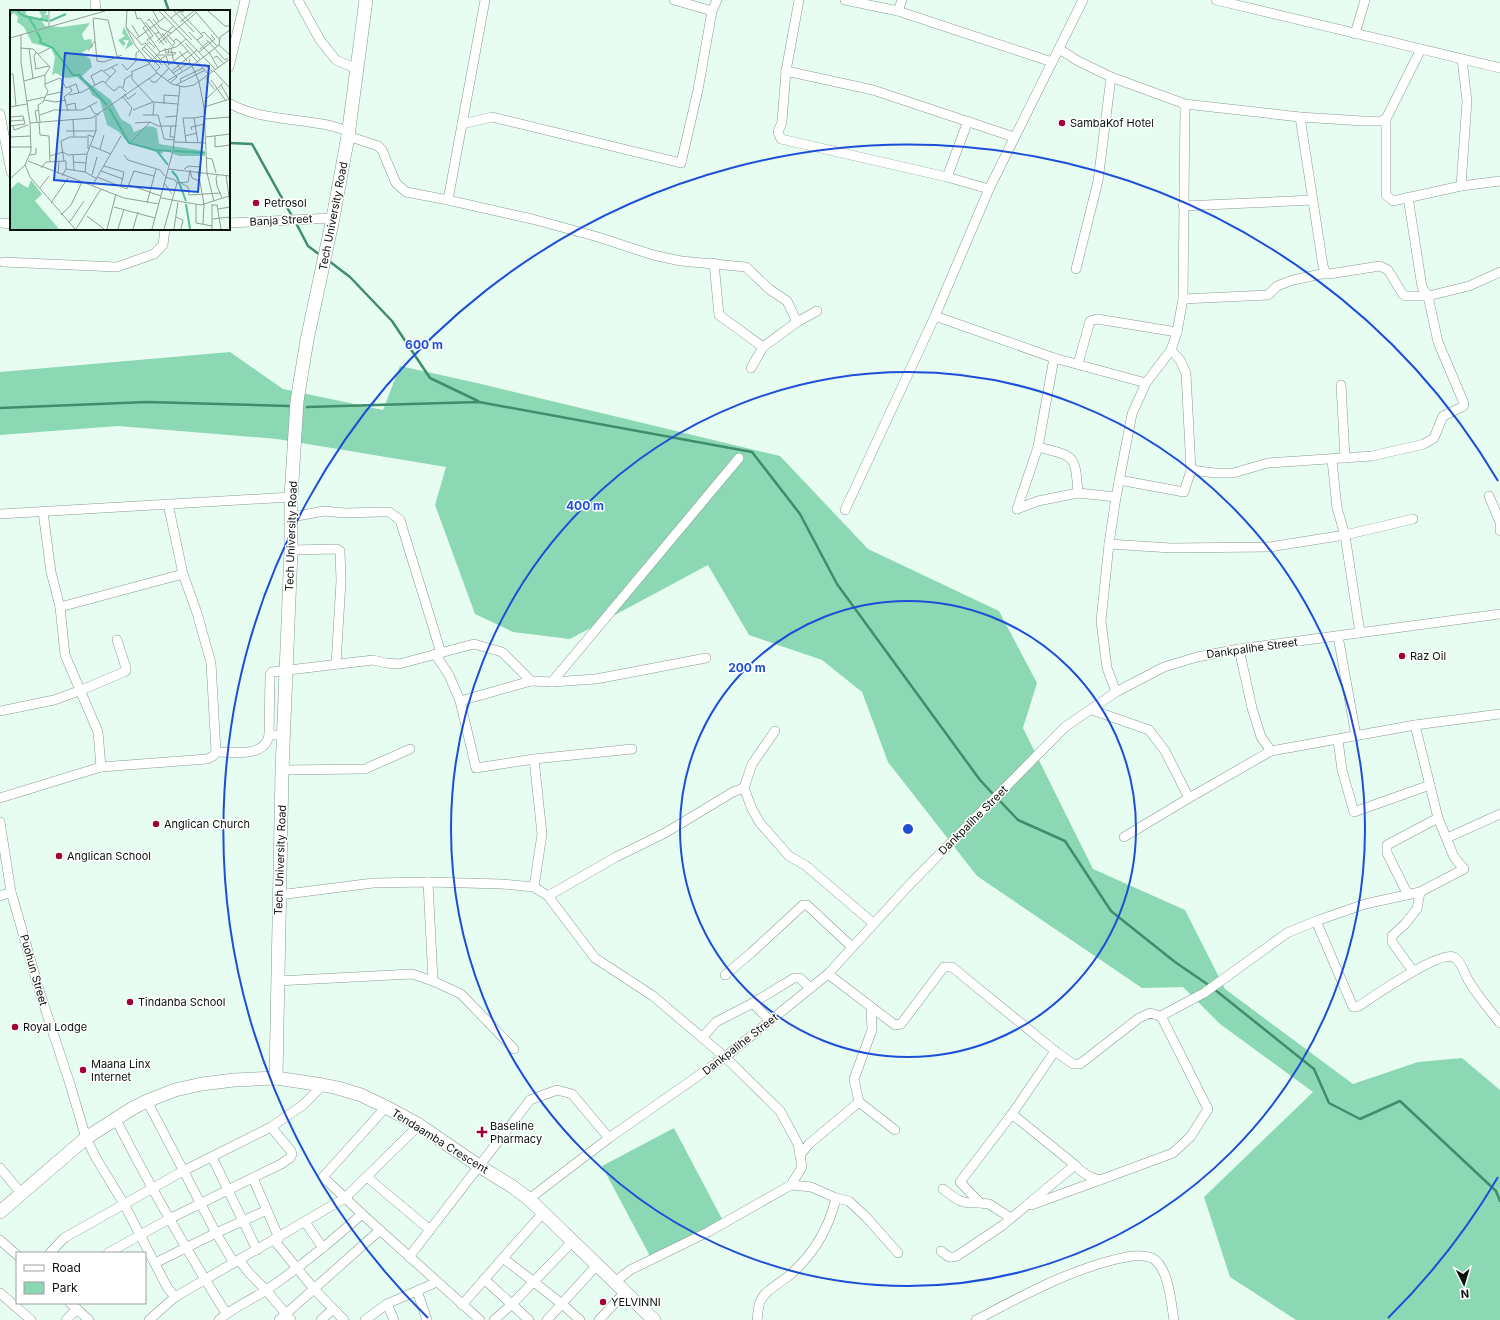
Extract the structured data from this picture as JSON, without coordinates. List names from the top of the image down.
{
  "streets": {
    "street": [
      "Tech University Road",
      "Banja Street",
      "Dankpalihe Street",
      "Puohun Street",
      "Tendaamba Crescent"
    ]
  },
  "crossings": [
    ["Tech University Road", "Banja Street"],
    ["Tech University Road", "Tendaamba Crescent"],
    ["Dankpalihe Street", "Tendaamba Crescent"],
    ["Puohun Street", "Tendaamba Crescent"]
  ],
  "places": {
    "other": [
      "SambaKof Hotel",
      "Petrosol",
      "Raz Oil",
      "Anglican Church",
      "Anglican School",
      "Tindanba School",
      "Royal Lodge",
      "Maana Linx Internet",
      "YELVINNI"
    ],
    "health": ["Baseline Pharmacy"]
  },
  "legend": ["Road", "Park"],
  "north": "bottom",
  "rings": ["600 m", "400 m", "200 m"]
}
